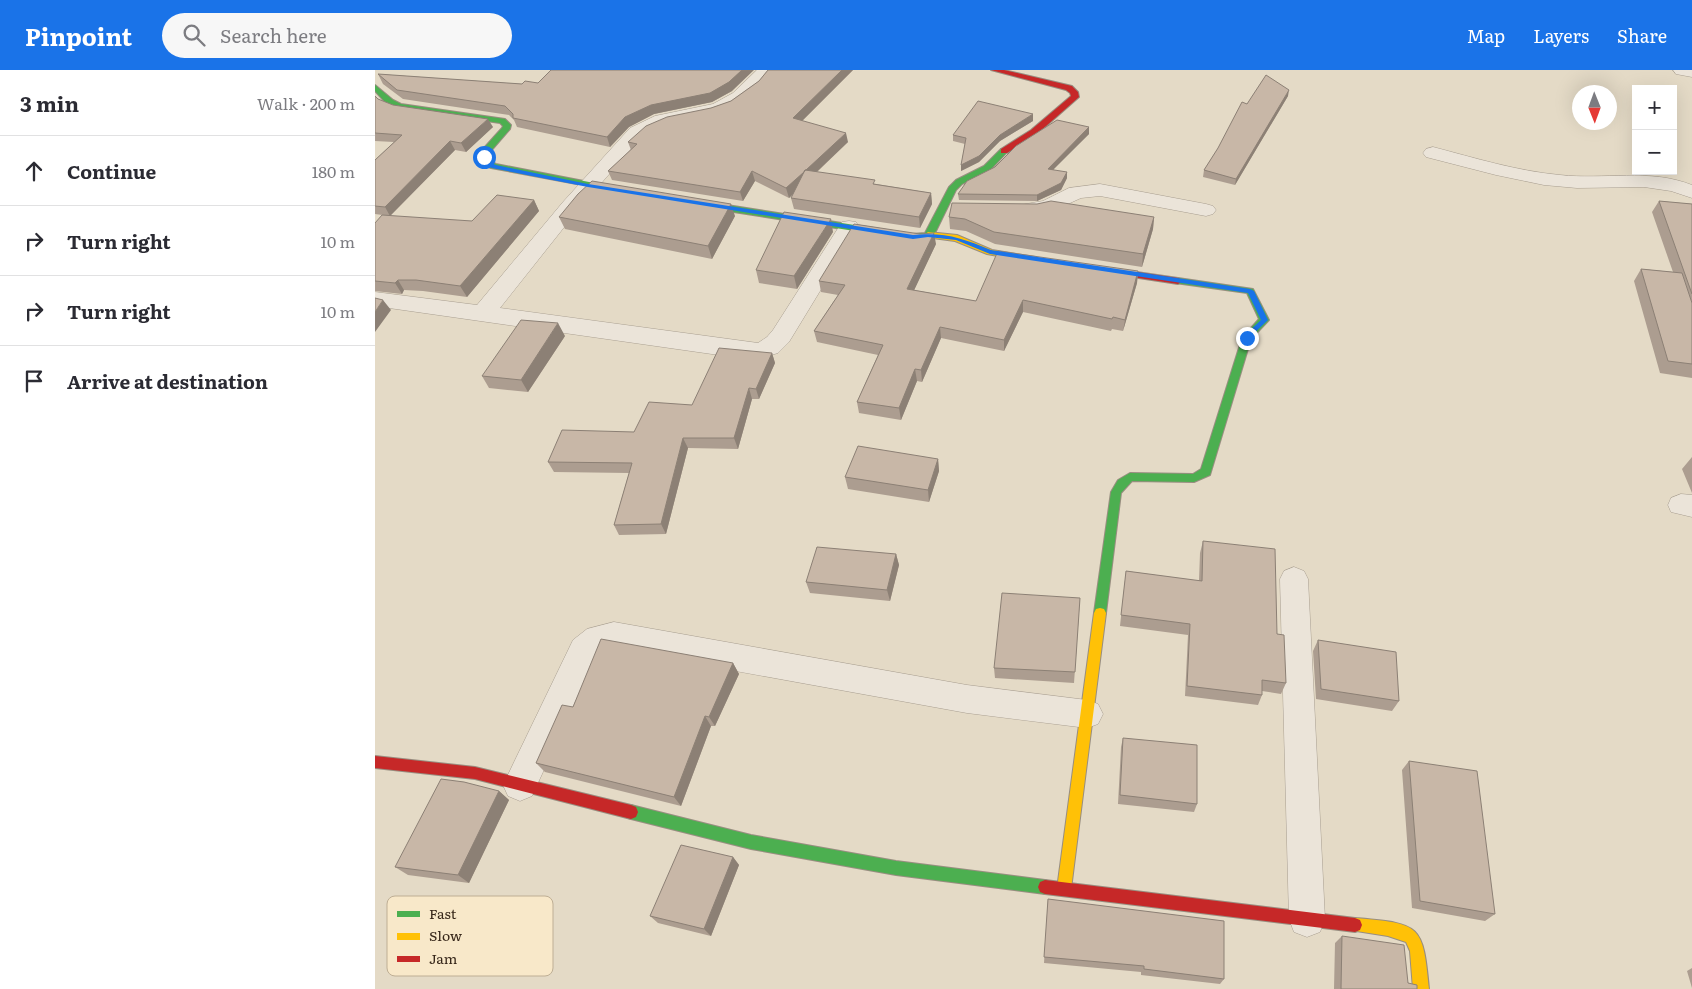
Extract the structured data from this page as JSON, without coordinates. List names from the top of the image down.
{
  "legend": ["Fast", "Slow", "Jam"],
  "north": "bottom",
  "page": {
    "header": "Pinpoint",
    "search": "Search here",
    "nav": ["Map", "Layers", "Share"],
    "heading": ["3 min", "Walk · 200 m"],
    "map_buttons": ["+", "−"],
    "list": [
      ["Continue", "180 m"],
      ["Turn right", "10 m"],
      ["Turn right", "10 m"],
      "Arrive at destination"
    ]
  }
}
